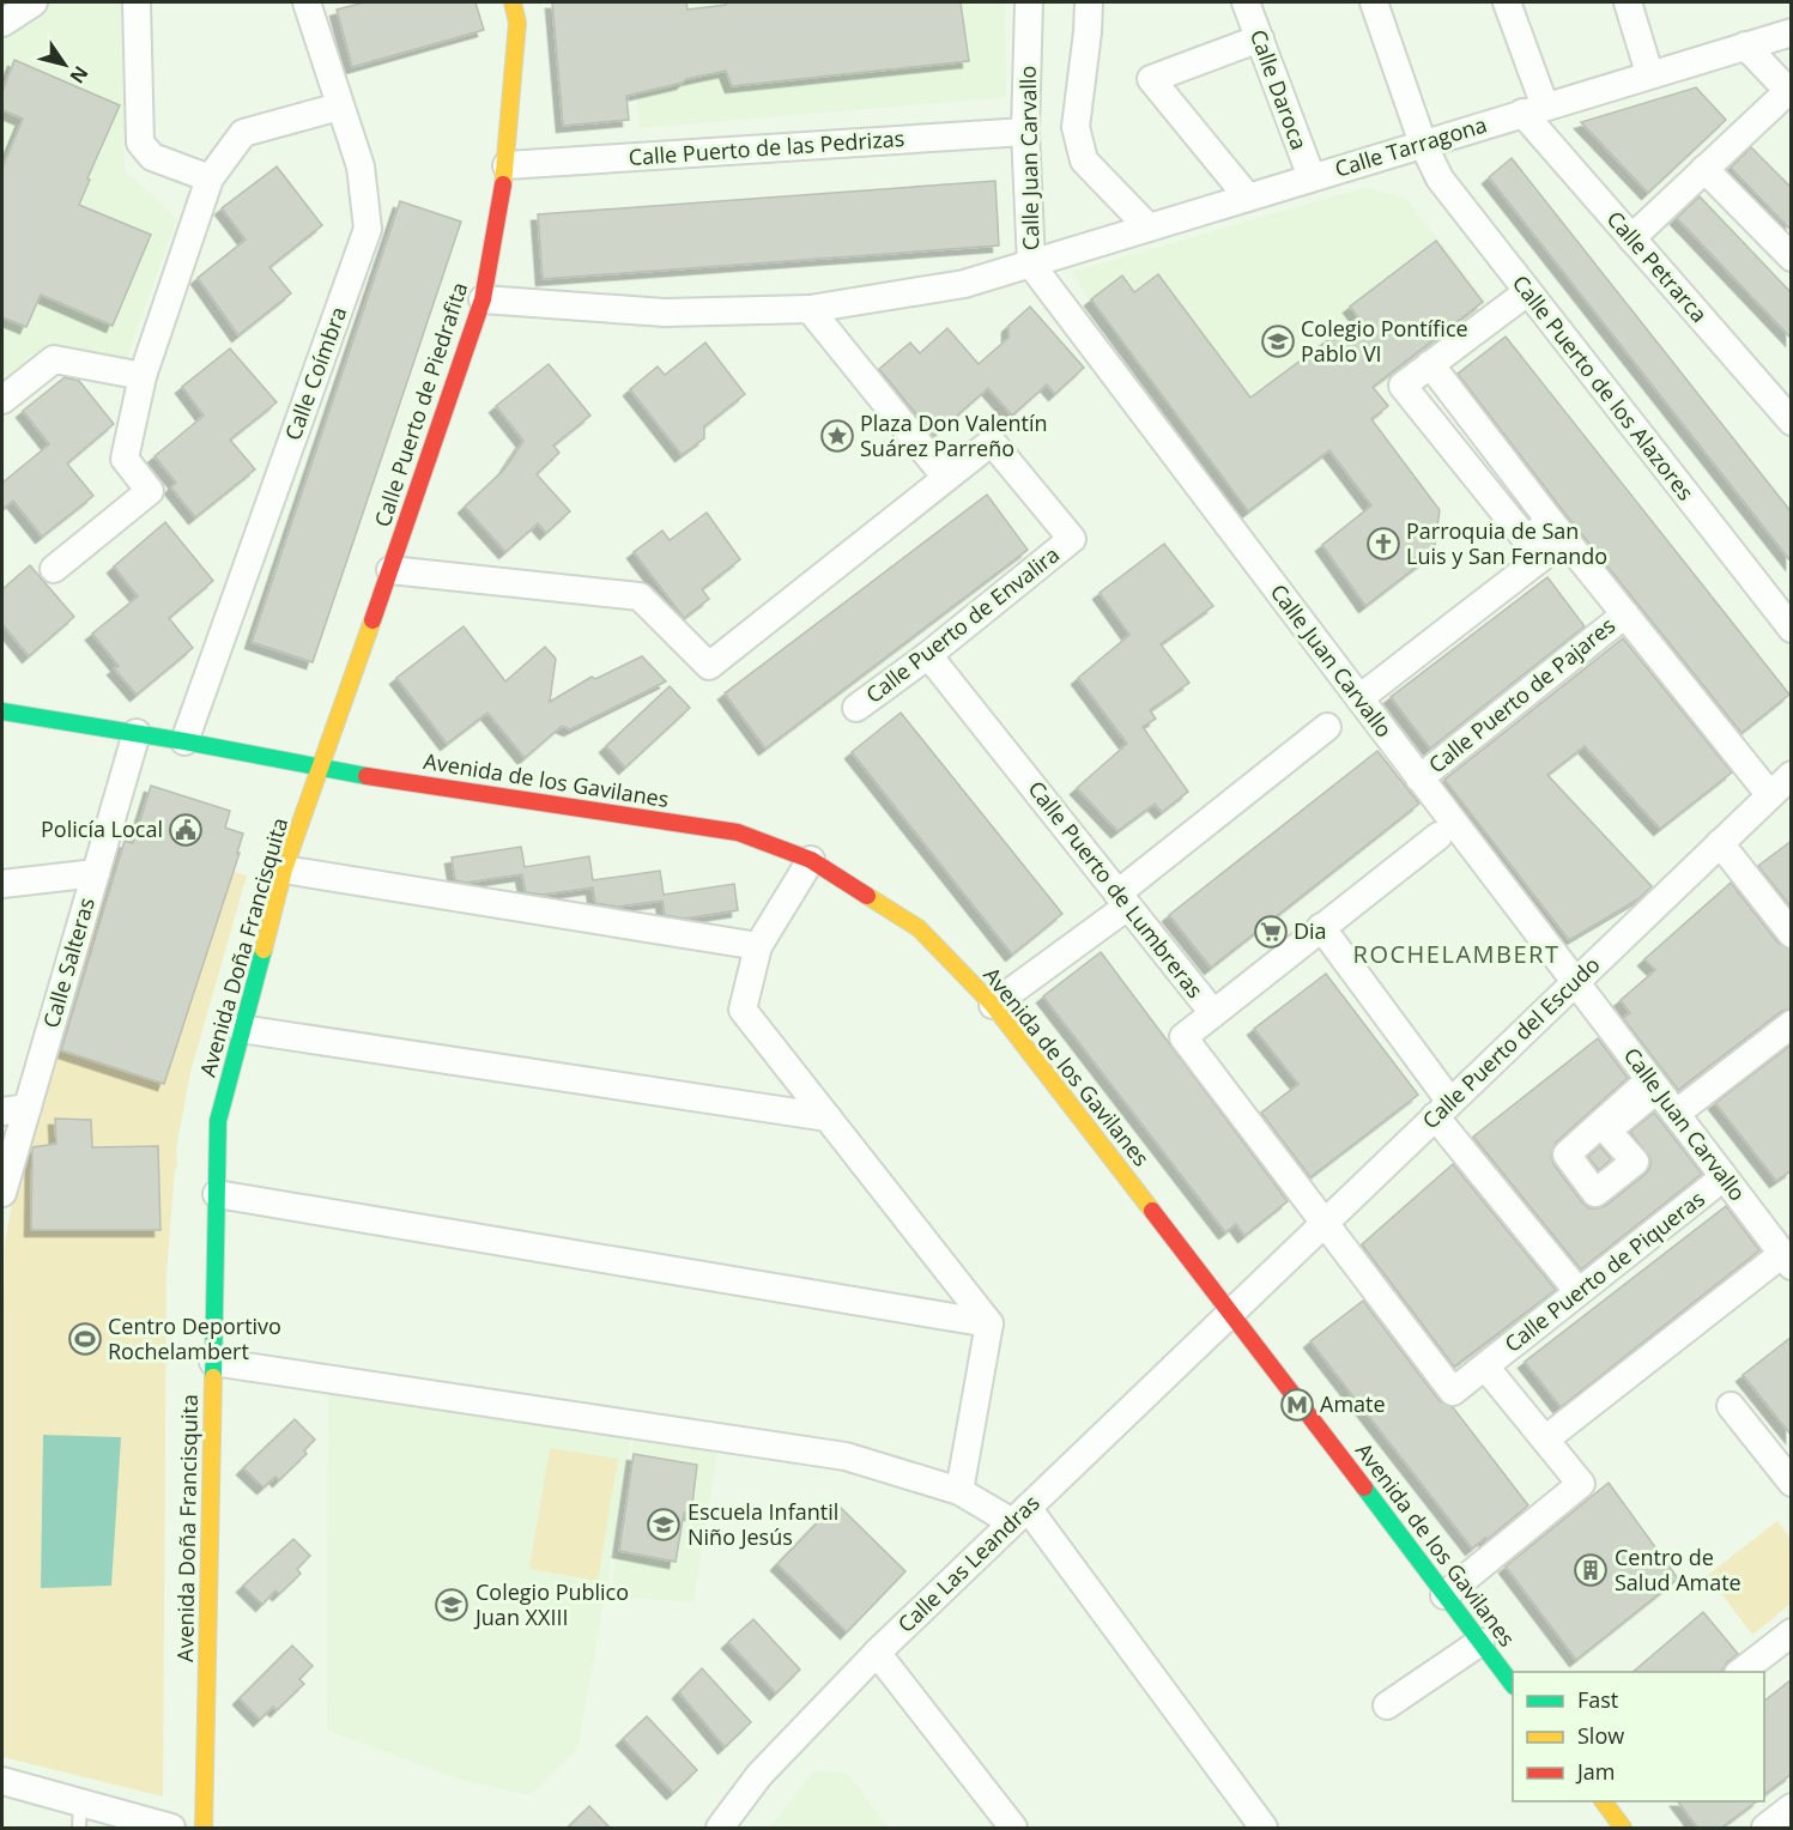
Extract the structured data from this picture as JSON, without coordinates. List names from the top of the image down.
{
  "streets": {
    "street": [
      "Calle Daroca",
      "Calle Tarragona",
      "Calle Puerto de las Pedrizas",
      "Calle Juan Carvallo",
      "Calle Petrarca",
      "Calle Coímbra",
      "Calle Puerto de los Alazores",
      "Calle Puerto de Piedrafita",
      "Calle Puerto de Envalira",
      "Calle Puerto de Pajares",
      "Avenida de los Gavilanes",
      "Calle Puerto de Lumbreras",
      "Avenida Doña Francisquita",
      "Calle Salteras",
      "Calle Puerto del Escudo",
      "Calle Puerto de Piqueras",
      "Calle Las Leandras"
    ]
  },
  "crossings": [
    ["Calle Daroca", "Calle Tarragona"],
    ["Calle Tarragona", "Calle Juan Carvallo"],
    ["Calle Tarragona", "Calle Petrarca"],
    ["Calle Tarragona", "Calle Puerto de los Alazores"],
    ["Calle Tarragona", "Calle Puerto de Piedrafita"],
    ["Calle Puerto de las Pedrizas", "Calle Juan Carvallo"],
    ["Calle Puerto de las Pedrizas", "Calle Puerto de Piedrafita"],
    ["Calle Juan Carvallo", "Calle Puerto de Pajares"],
    ["Calle Juan Carvallo", "Calle Puerto del Escudo"],
    ["Calle Juan Carvallo", "Calle Puerto de Piqueras"],
    ["Calle Coímbra", "Avenida de los Gavilanes"],
    ["Calle Puerto de Piedrafita", "Avenida de los Gavilanes"],
    ["Calle Puerto de Piedrafita", "Avenida Doña Francisquita"],
    ["Calle Puerto de Envalira", "Calle Puerto de Lumbreras"],
    ["Avenida de los Gavilanes", "Avenida Doña Francisquita"],
    ["Avenida de los Gavilanes", "Calle Salteras"],
    ["Avenida de los Gavilanes", "Calle Puerto del Escudo"],
    ["Avenida de los Gavilanes", "Calle Las Leandras"],
    ["Calle Puerto de Lumbreras", "Calle Puerto del Escudo"],
    ["Calle Puerto de Lumbreras", "Calle Puerto de Piqueras"],
    ["Calle Puerto del Escudo", "Calle Puerto de Piqueras"],
    ["Calle Puerto del Escudo", "Calle Las Leandras"]
  ],
  "districts": ["ROCHELAMBERT"],
  "places": {
    "school or university": ["Colegio Pontífice Pablo VI", "Escuela Infantil Niño Jesús", "Colegio Publico Juan XXIII"],
    "place": ["Plaza Don Valentín Suárez Parreño"],
    "church": ["Parroquia de San Luis y San Fernando"],
    "public building": ["Policía Local"],
    "supermarket": ["Dia"],
    "sports": ["Centro Deportivo Rochelambert"],
    "metro station": ["Amate"],
    "building": ["Centro de Salud Amate"]
  },
  "legend": ["Fast", "Slow", "Jam"],
  "north": "bottom right"
}
